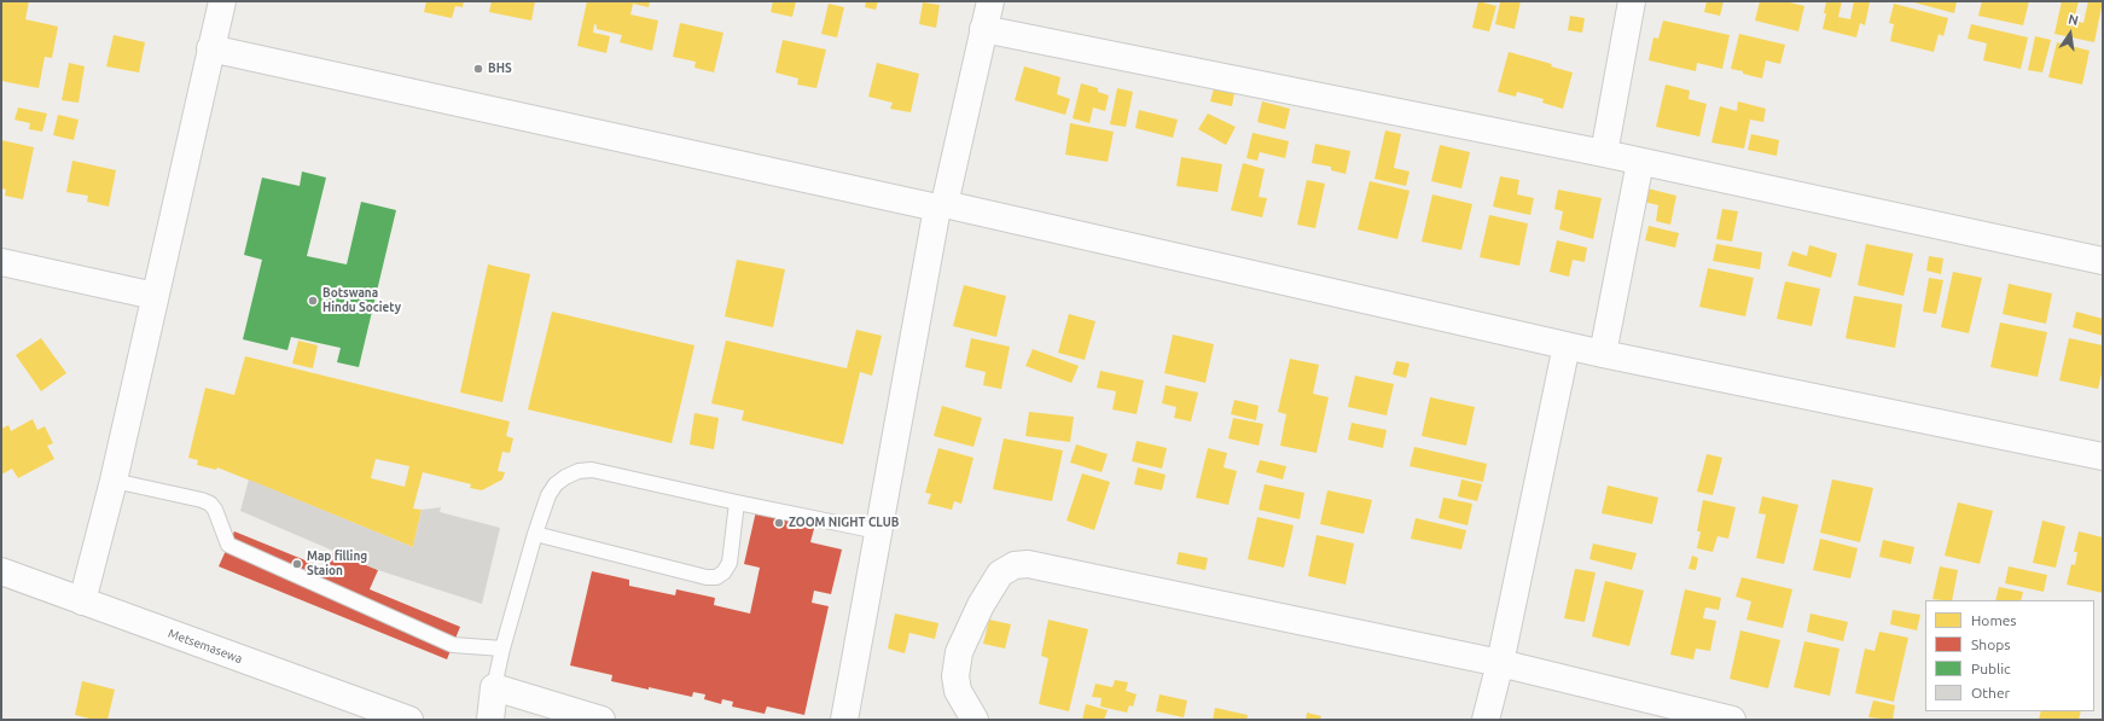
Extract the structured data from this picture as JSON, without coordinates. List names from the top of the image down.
{
  "streets": {
    "street": ["Metsemasewa"]
  },
  "places": [
    "BHS",
    "Botswana Hindu Society",
    "ZOOM NIGHT CLUB",
    "Map filling Staion"
  ],
  "legend": [
    "Homes",
    "Shops",
    "Public",
    "Other"
  ],
  "north": "top"
}
